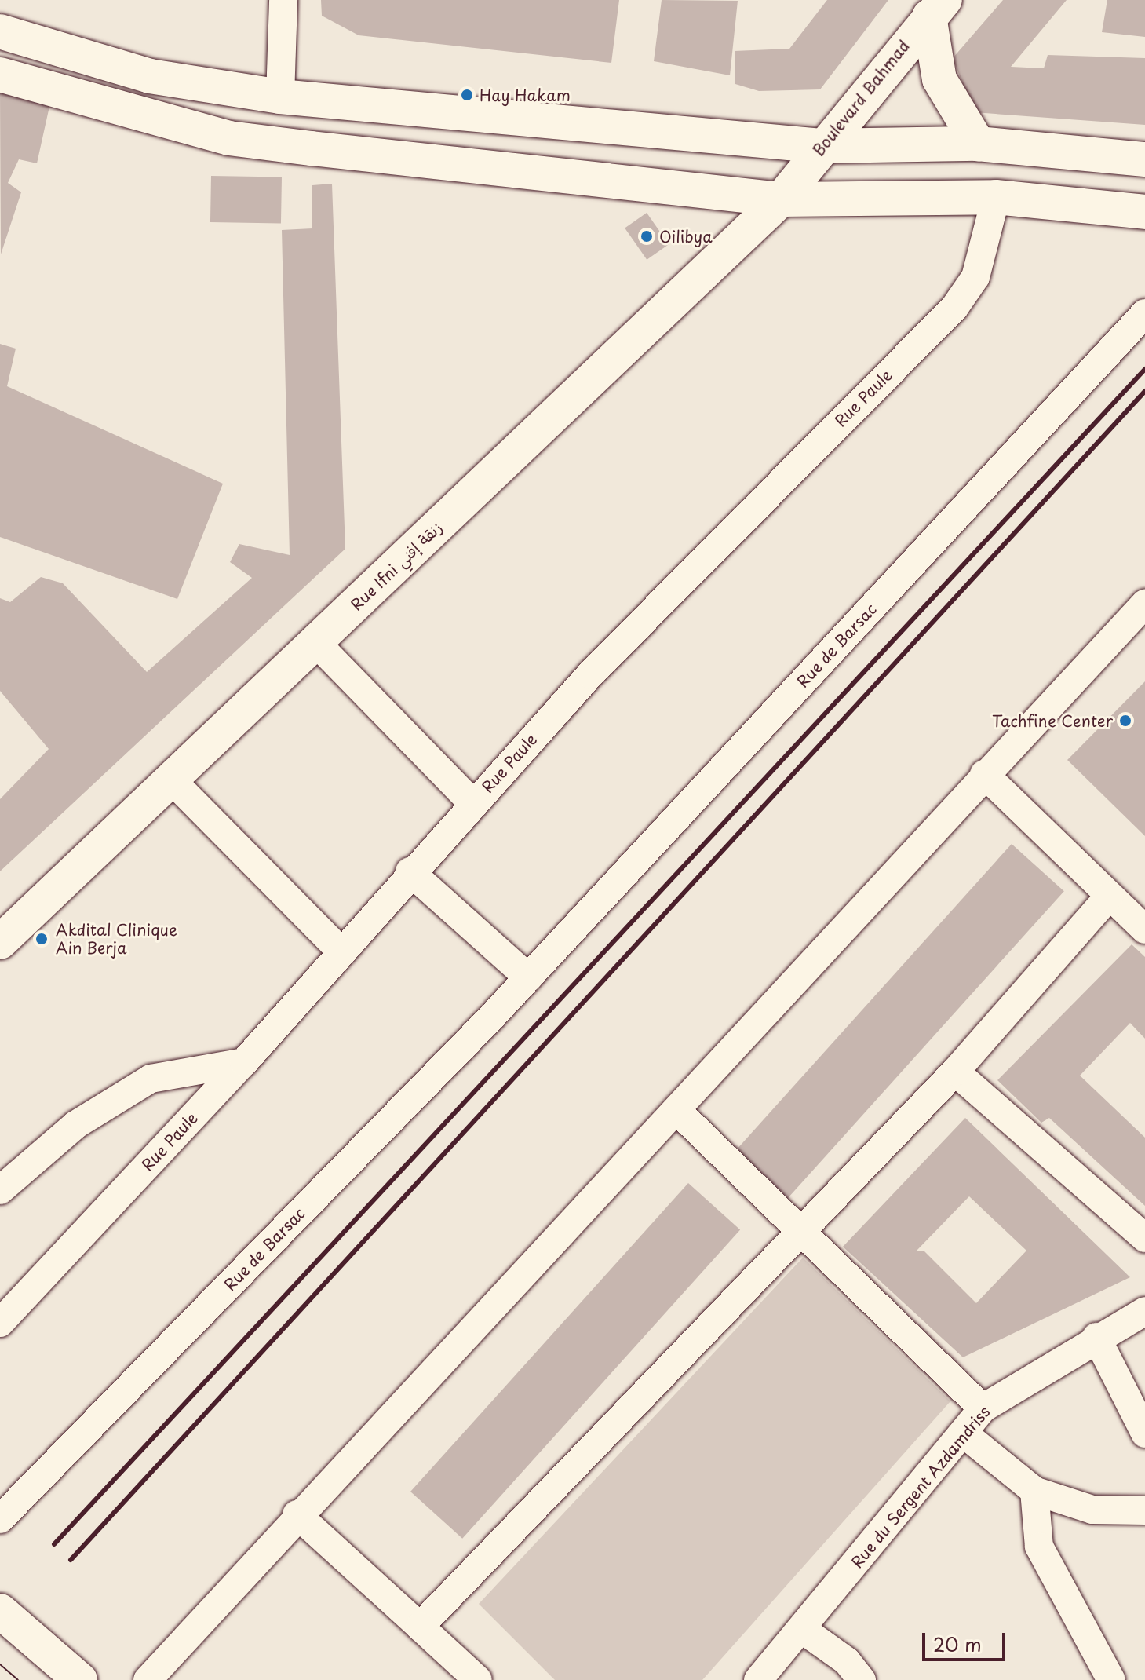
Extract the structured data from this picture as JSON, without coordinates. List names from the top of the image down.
{
  "streets": {
    "main road": ["Boulevard Bahmad", "Rue Ifni زنقة إفني"],
    "street": ["Rue Paule", "Rue de Barsac", "Rue du Sergent Azdamdriss"]
  },
  "crossings": [
    ["Boulevard Bahmad", "Rue Ifni زنقة إفني"]
  ],
  "places": [
    "Hay Hakam",
    "Oilibya",
    "Tachfine Center",
    "Akdital Clinique Ain Berja"
  ],
  "scale_bar": "20 m"
}
